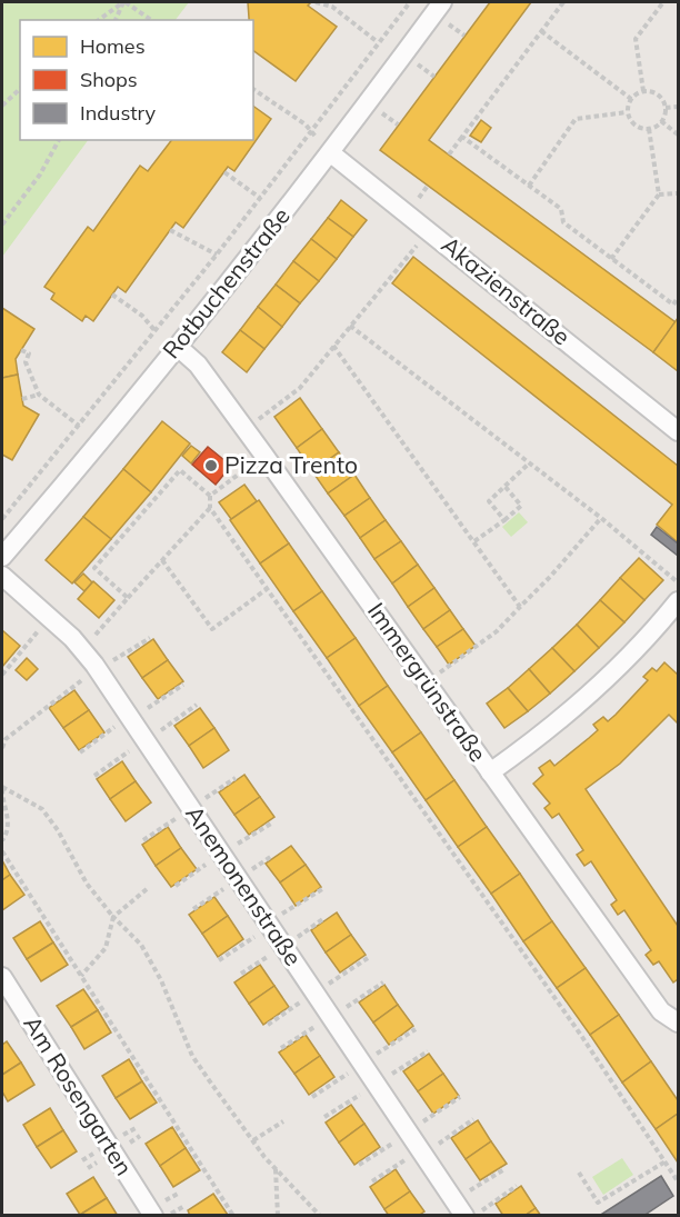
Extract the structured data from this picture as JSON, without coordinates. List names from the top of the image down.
{
  "streets": {
    "street": [
      "Rotbuchenstraße",
      "Akazienstraße",
      "Immergrünstraße",
      "Anemonenstraße",
      "Am Rosengarten"
    ]
  },
  "crossings": [
    ["Rotbuchenstraße", "Akazienstraße"],
    ["Rotbuchenstraße", "Immergrünstraße"]
  ],
  "places": ["Pizza Trento"],
  "legend": ["Homes", "Shops", "Industry"]
}
